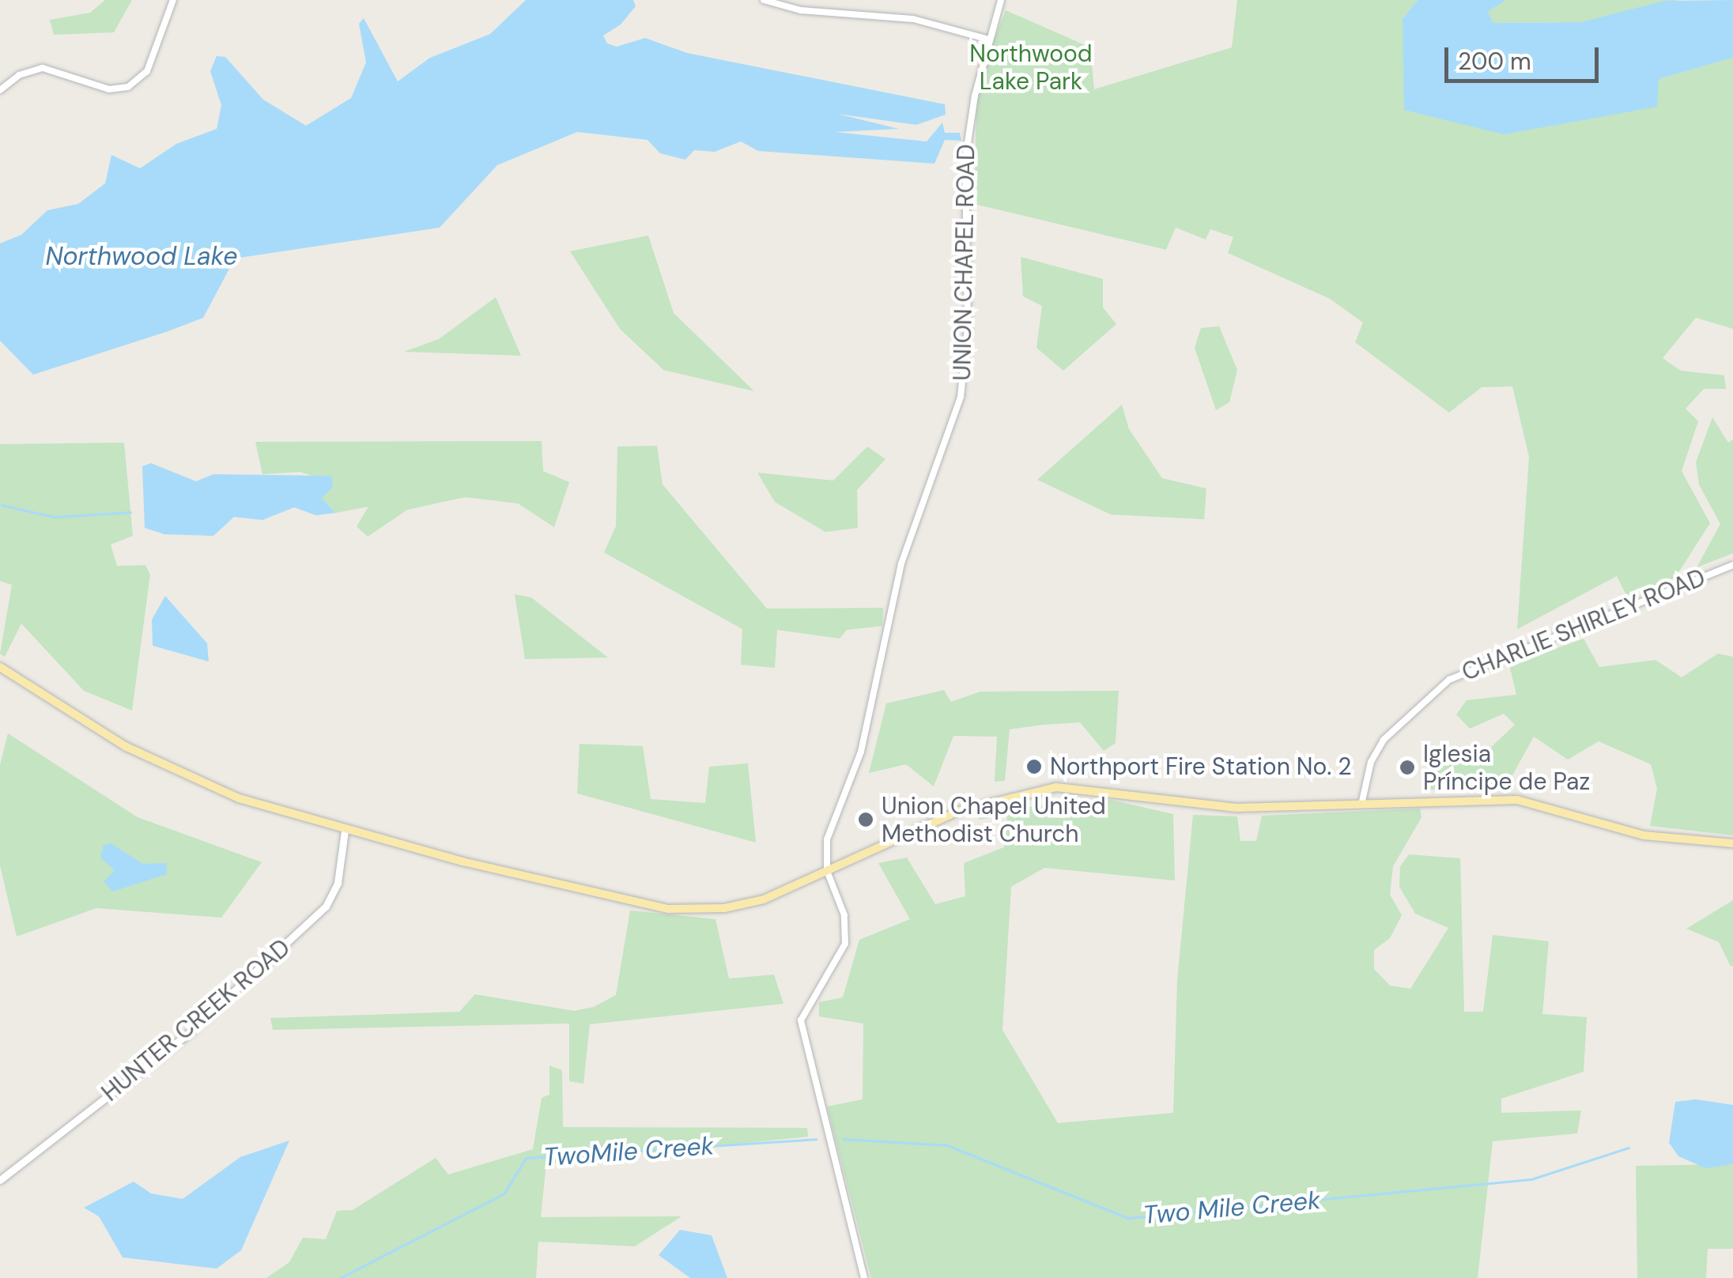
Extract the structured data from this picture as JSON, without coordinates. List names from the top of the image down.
{
  "streets": {
    "main road": ["HUNTER CREEK ROAD"],
    "street": ["UNION CHAPEL ROAD", "CHARLIE SHIRLEY ROAD"]
  },
  "water": ["Northwood Lake", "TwoMile Creek", "Two Mile Creek"],
  "parks": ["Northwood Lake Park"],
  "places": ["Northport Fire Station No. 2", "Iglesia Príncipe de Paz", "Union Chapel United Methodist Church"],
  "scale_bar": "200 m"
}
